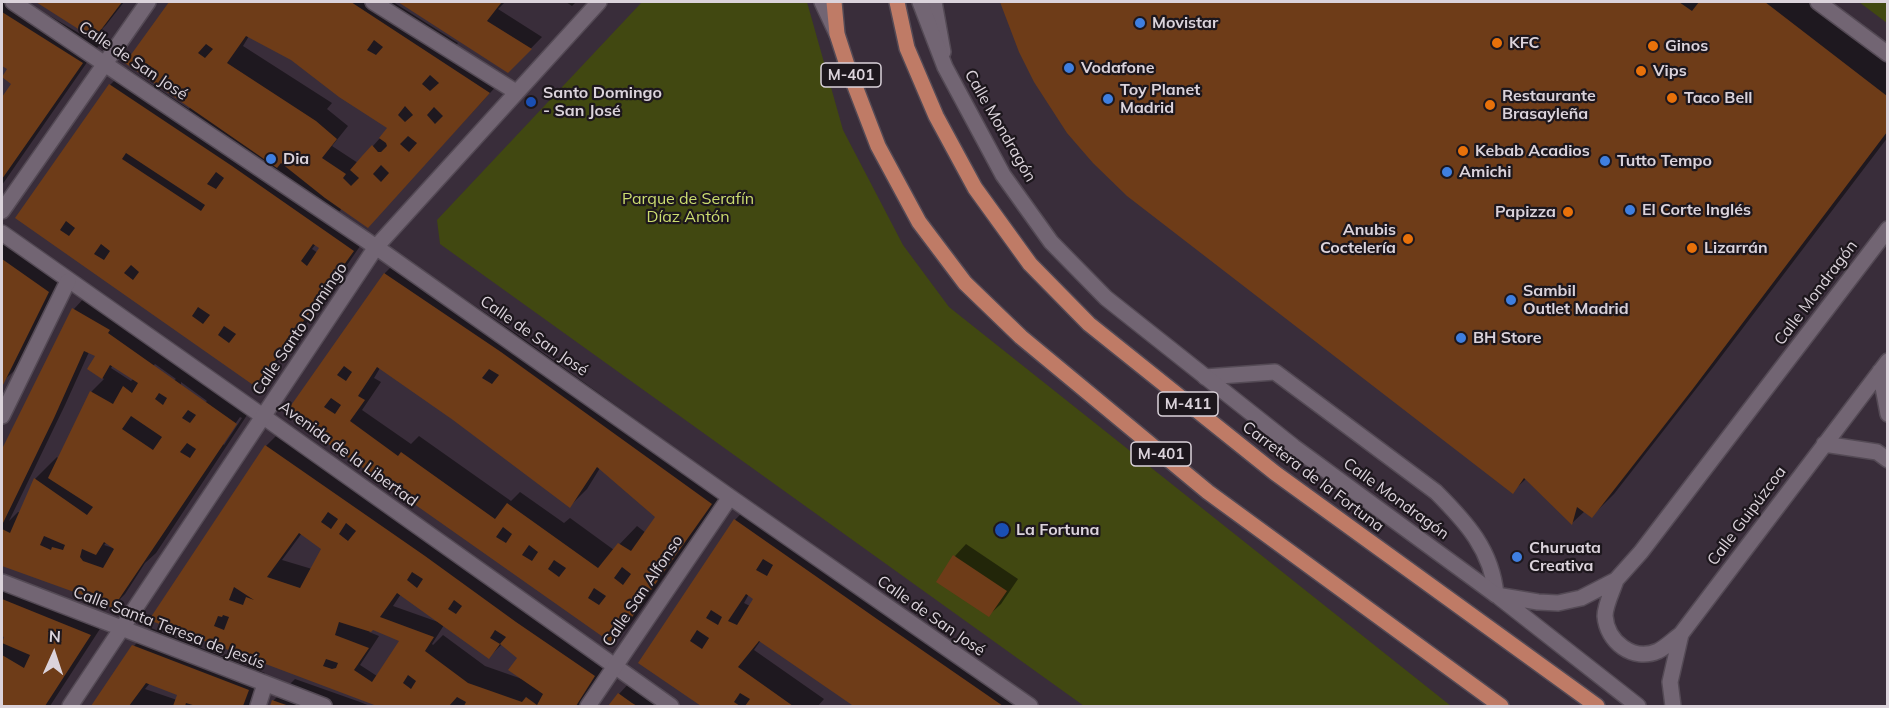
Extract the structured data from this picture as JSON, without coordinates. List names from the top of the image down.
{
  "streets": {
    "main road": ["M-401", "M-411", "Carretera de la Fortuna"],
    "street": [
      "Calle de San José",
      "Calle Mondragón",
      "Calle Santo Domingo",
      "Avenida de la Libertad",
      "Calle Guipúzcoa",
      "Calle San Alfonso",
      "Calle Santa Teresa de Jesús"
    ]
  },
  "crossings": [
    ["Calle de San José", "Calle Santo Domingo"],
    ["Calle de San José", "Calle San Alfonso"],
    ["Calle Santo Domingo", "Avenida de la Libertad"],
    ["Calle Santo Domingo", "Calle Santa Teresa de Jesús"],
    ["Avenida de la Libertad", "Calle San Alfonso"]
  ],
  "parks": ["Parque de Serafín Díaz Antón"],
  "places": [
    "Movistar",
    "KFC",
    "Ginos",
    "Vodafone",
    "Vips",
    "Taco Bell",
    "Toy Planet Madrid",
    "Santo Domingo - San José",
    "Restaurante Brasayleña",
    "Kebab Acadios",
    "Dia",
    "Tutto Tempo",
    "Amichi",
    "El Corte Inglés",
    "Papizza",
    "Anubis Coctelería",
    "Lizarrán",
    "Sambil Outlet Madrid",
    "BH Store",
    "La Fortuna",
    "Churuata Creativa"
  ],
  "north": "top"
}
